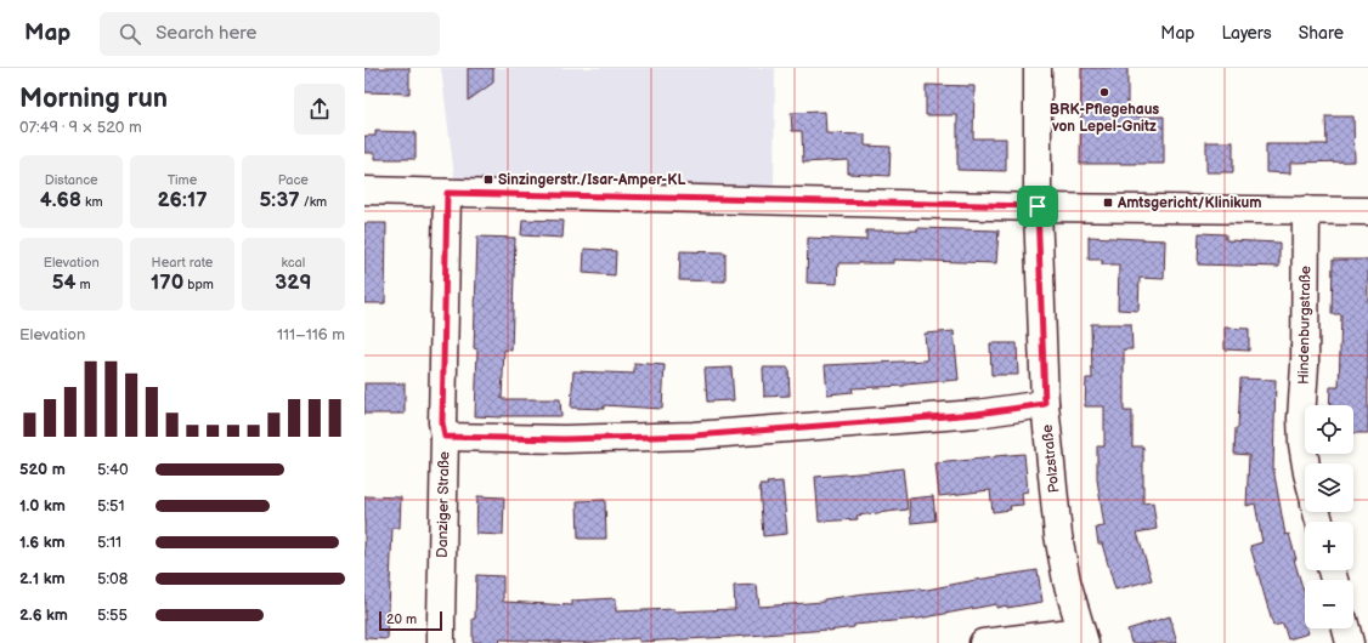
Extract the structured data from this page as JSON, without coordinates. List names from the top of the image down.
{
  "streets": {
    "street": ["Hindenburgstraße", "Polzstraße", "Danziger Straße"]
  },
  "places": {
    "other": ["BRK-Pflegehaus von Lepel-Gnitz"],
    "transit": ["Sinzingerstr./Isar-Amper-KL", "Amtsgericht/Klinikum"]
  },
  "scale_bar": "20 m",
  "page": {
    "header": "Map",
    "search": "Search here",
    "nav": ["Map", "Layers", "Share"],
    "heading": ["Morning run", "07:49 · 9 × 520 m"],
    "stats": [
      ["Distance", "4.68 km"],
      ["Time", "26:17"],
      ["Pace", "5:37 /km"],
      ["Elevation", "54 m"],
      ["Heart rate", "170 bpm"],
      ["kcal", "329"]
    ],
    "chart": ["Elevation", "111–116 m"],
    "map_buttons": ["+", "−"],
    "list": [
      {
        "name": "520 m",
        "note": "5:40"
      },
      {
        "name": "1.0 km",
        "note": "5:51"
      },
      {
        "name": "1.6 km",
        "note": "5:11"
      },
      {
        "name": "2.1 km",
        "note": "5:08"
      },
      {
        "name": "2.6 km",
        "note": "5:55"
      }
    ],
    "scale": "20 m"
  }
}
